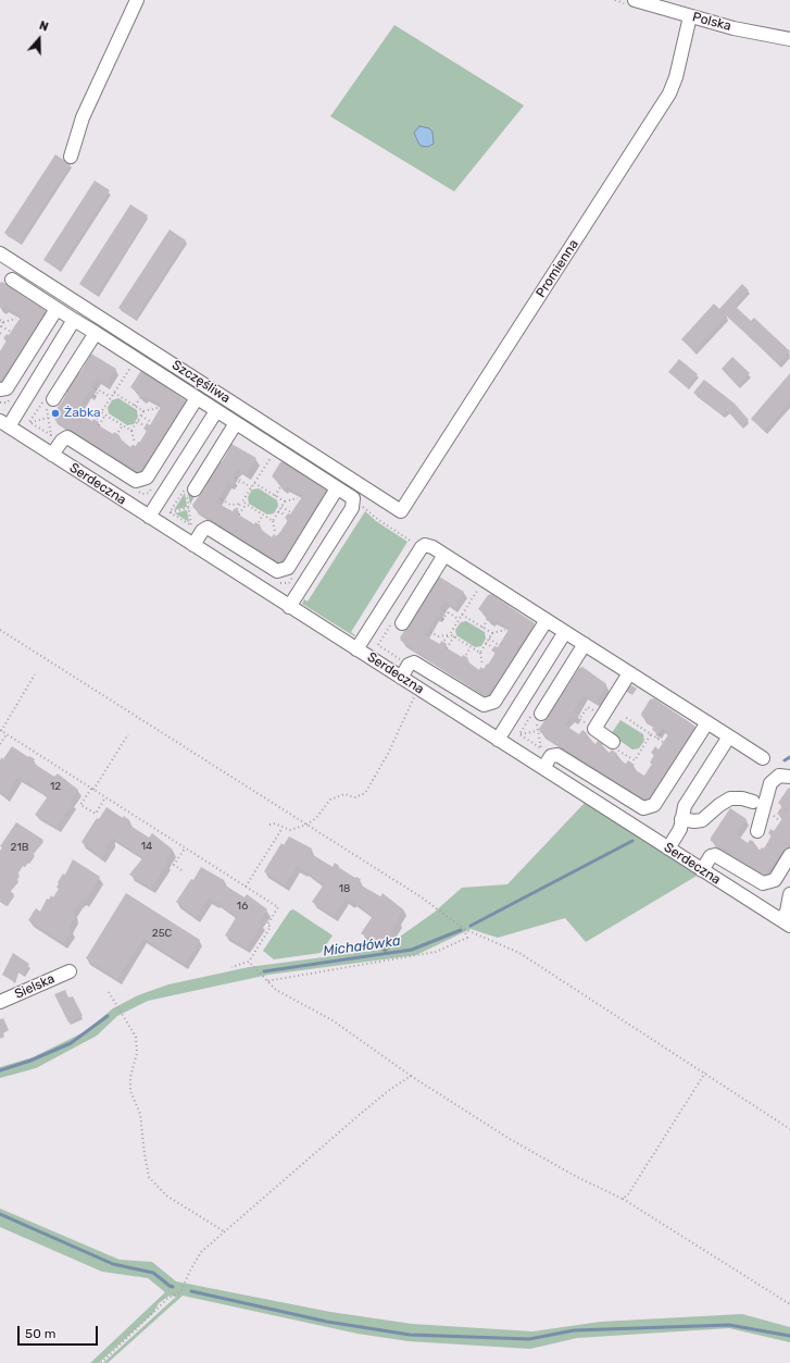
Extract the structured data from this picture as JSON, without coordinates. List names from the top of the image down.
{
  "streets": {
    "street": [
      "Polska",
      "Promienna",
      "Szczęśliwa",
      "Serdeczna",
      "Sielska"
    ]
  },
  "crossings": [
    ["Polska", "Promienna"],
    ["Promienna", "Szczęśliwa"]
  ],
  "water": ["Michałówka"],
  "places": ["Żabka"],
  "house_numbers": [
    "12",
    "14",
    "21B",
    "18",
    "16",
    "25C"
  ],
  "scale_bar": "50 m",
  "north": "top"
}
